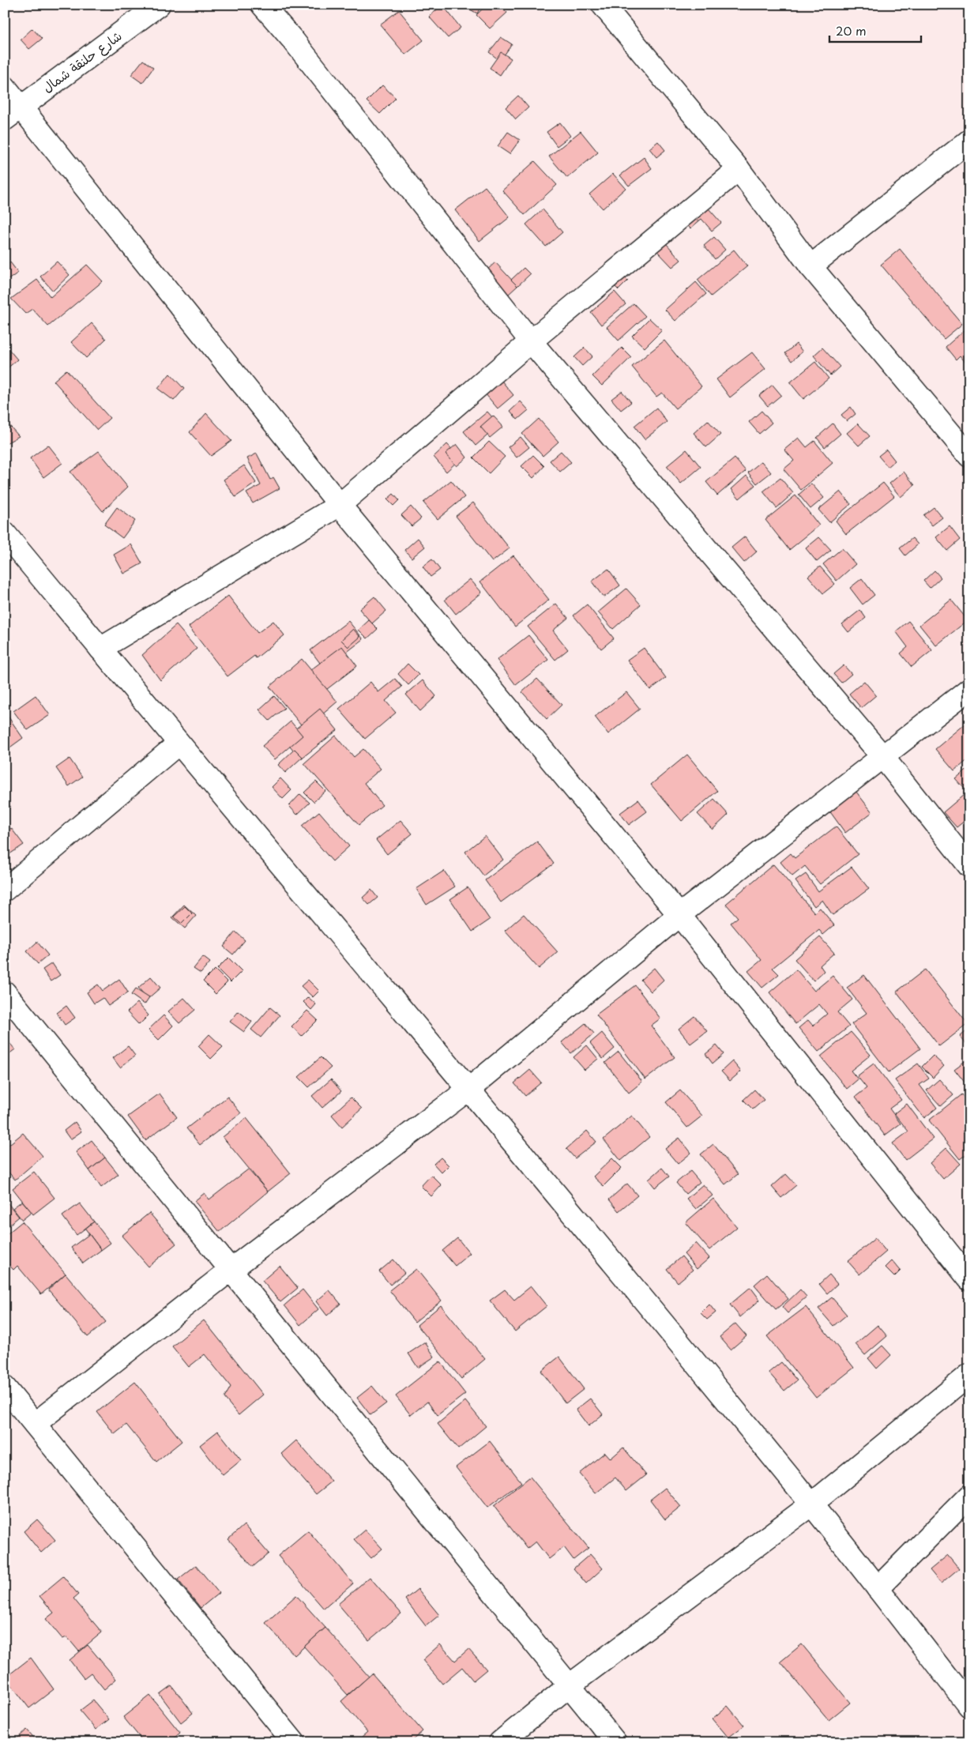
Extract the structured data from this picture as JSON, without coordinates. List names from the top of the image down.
{
  "streets": {
    "street": ["شارع حلنقة شمال"]
  },
  "scale_bar": "20 m"
}
